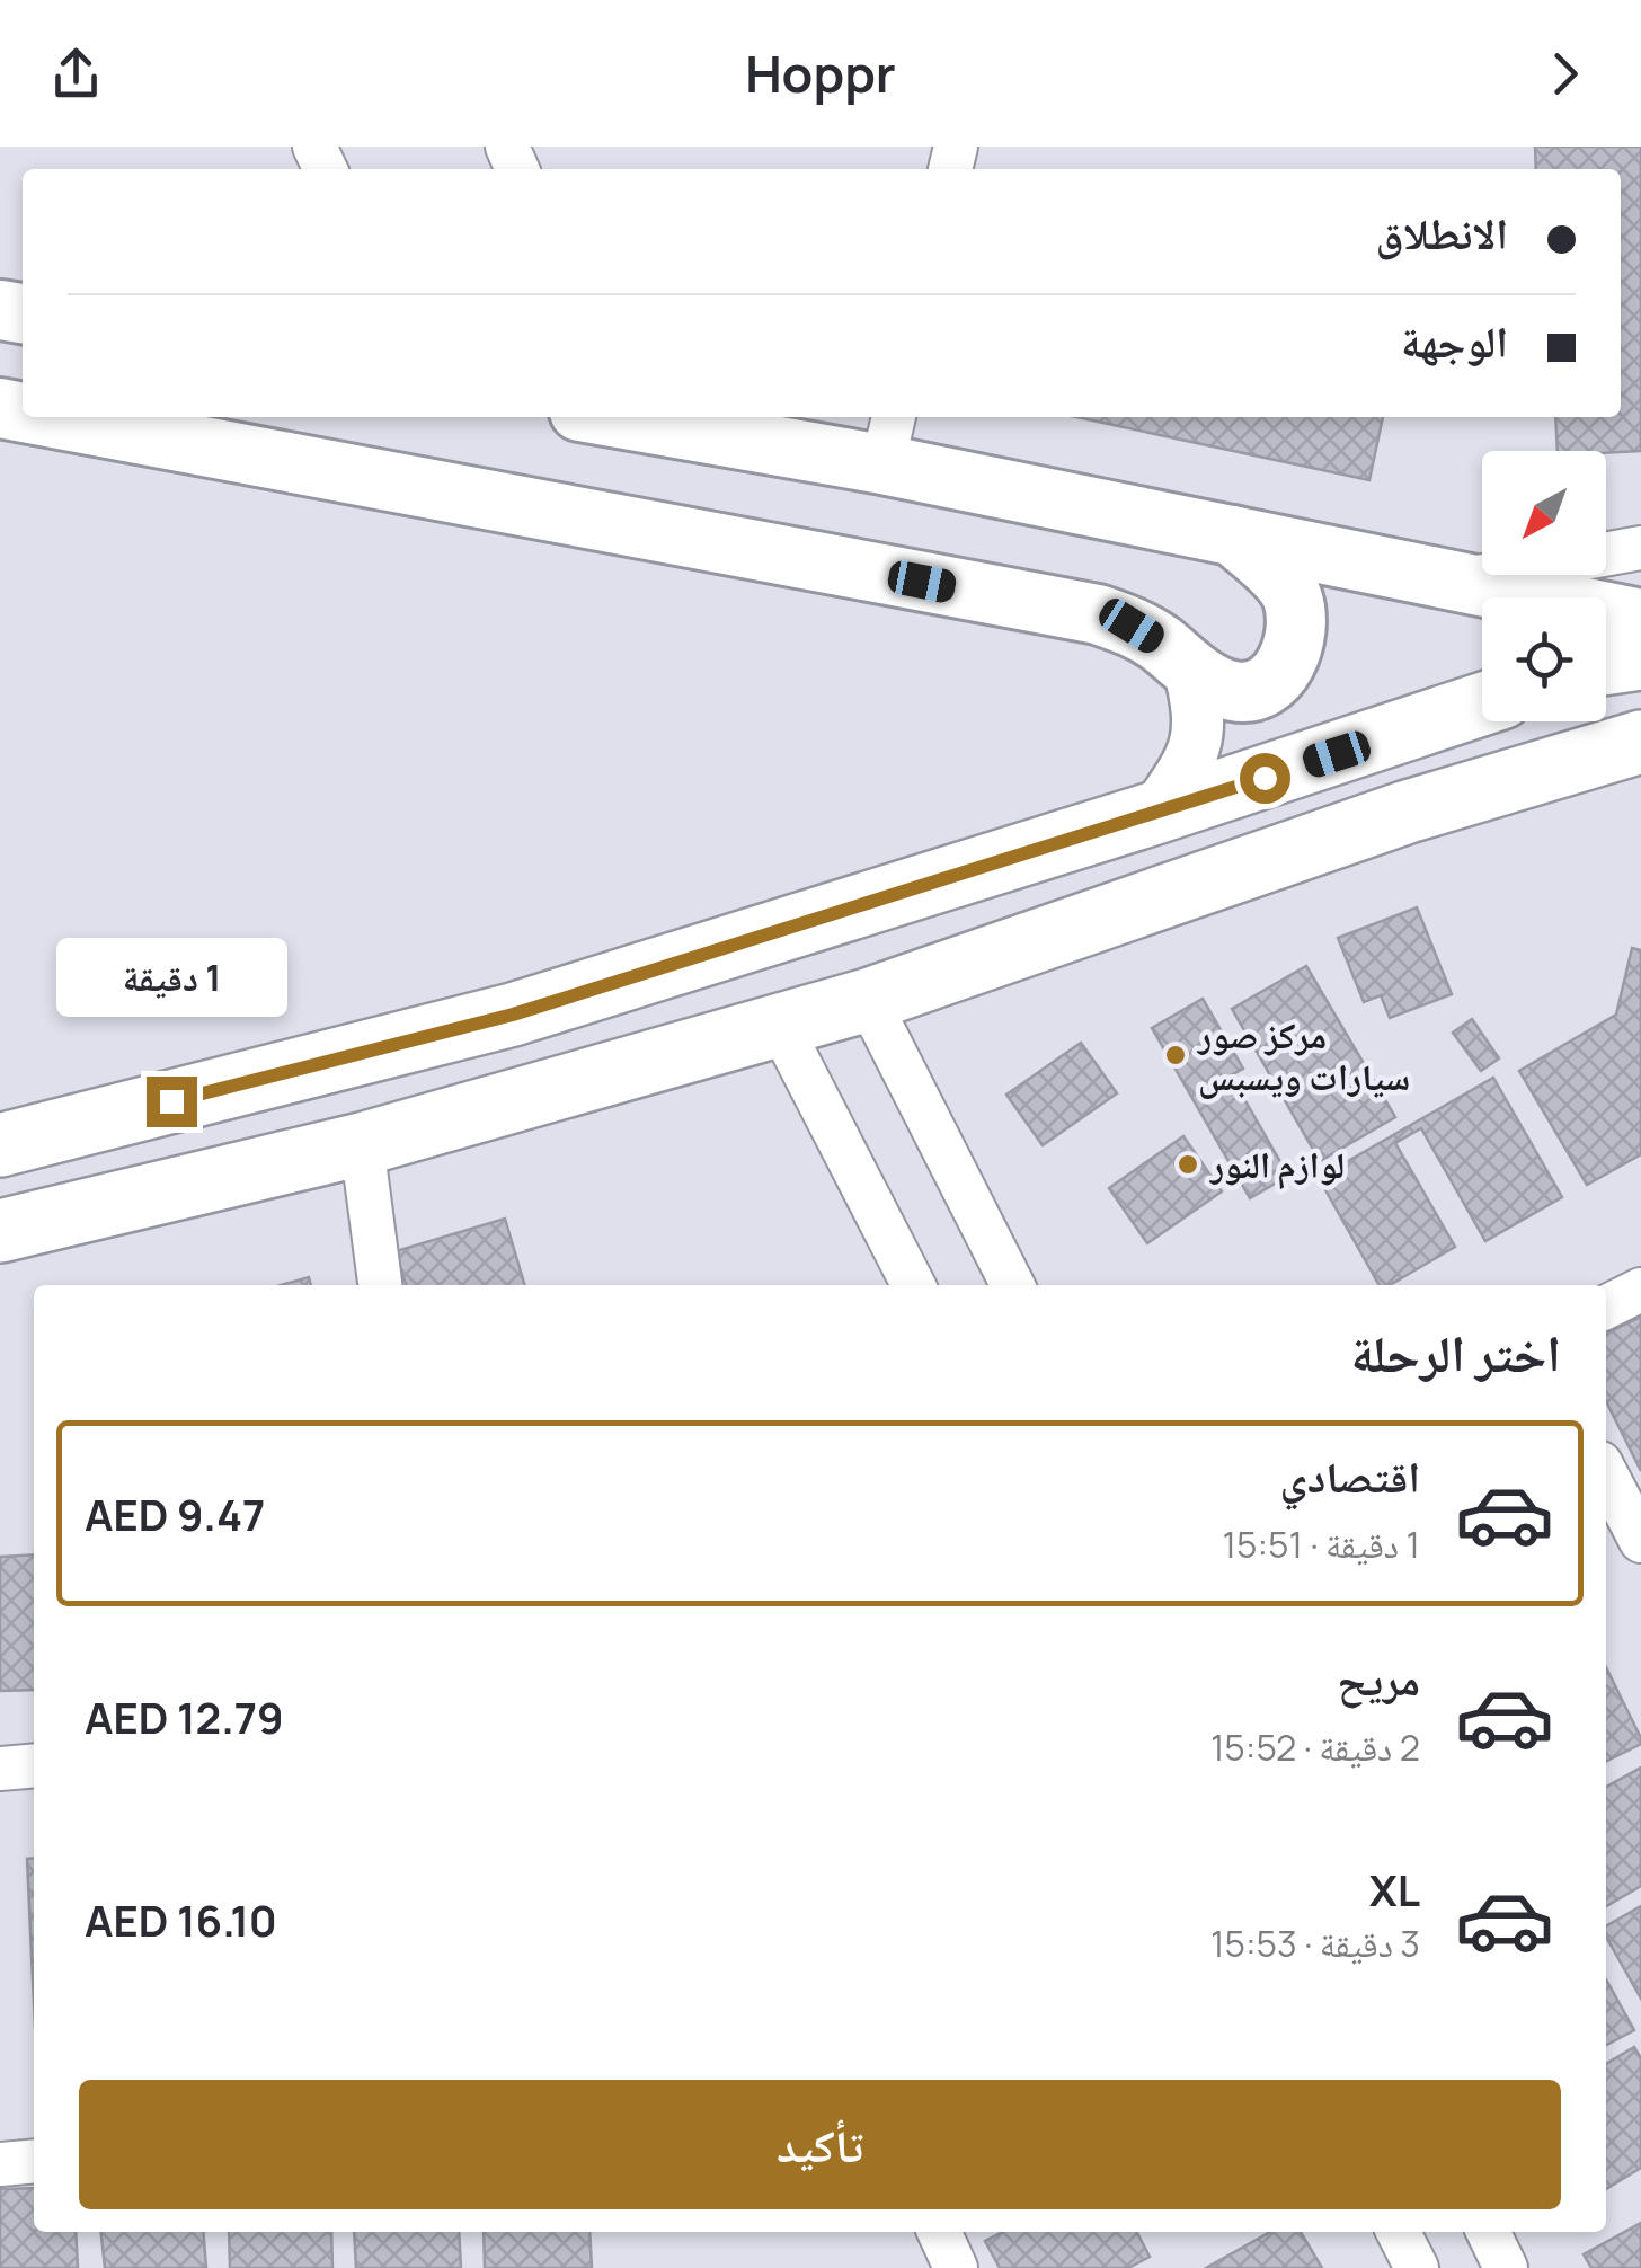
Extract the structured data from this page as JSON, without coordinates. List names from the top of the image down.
{
  "places": ["مركز صور سيارات ويسبس", "لوازم النور"],
  "north": "bottom left",
  "page": {
    "header": "Hoppr",
    "banner": ["الانطلاق", "الوجهة"],
    "bubble": "1 دقيقة",
    "heading": "اختر الرحلة",
    "list": [
      {
        "name": "اقتصادي",
        "note": "1 دقيقة · 15:51",
        "value": "AED 9.47"
      },
      {
        "name": "مريح",
        "note": "2 دقيقة · 15:52",
        "value": "AED 12.79"
      },
      {
        "name": "XL",
        "note": "3 دقيقة · 15:53",
        "value": "AED 16.10"
      }
    ],
    "buttons": "تأكيد"
  }
}
